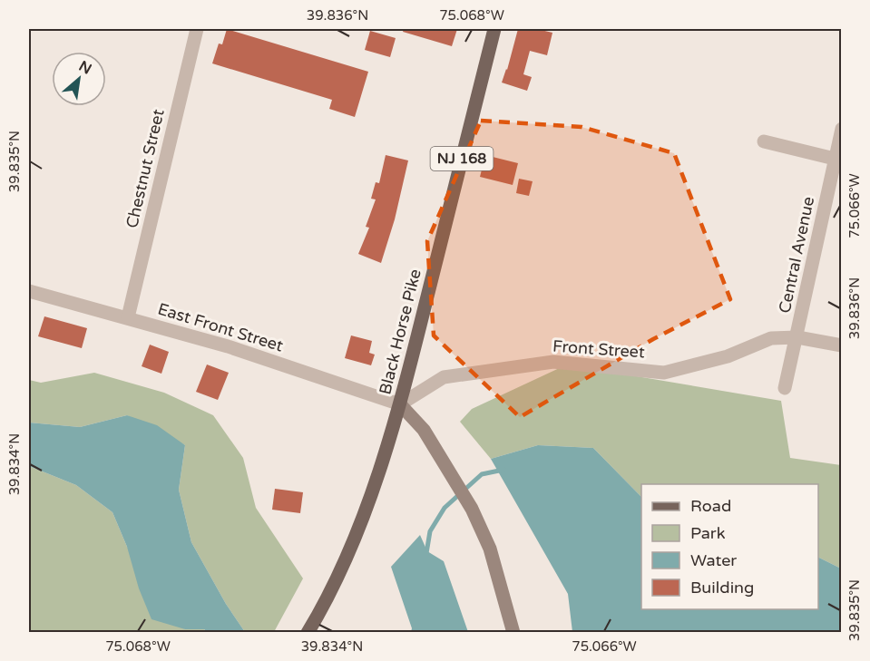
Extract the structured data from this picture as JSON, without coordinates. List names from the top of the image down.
{
  "streets": {
    "main road": ["NJ 168", "Black Horse Pike"],
    "street": [
      "Chestnut Street",
      "Central Avenue",
      "East Front Street",
      "Front Street"
    ]
  },
  "crossings": [
    ["Chestnut Street", "East Front Street"],
    ["Central Avenue", "Front Street"],
    ["East Front Street", "Black Horse Pike"],
    ["East Front Street", "Front Street"],
    ["Black Horse Pike", "Front Street"]
  ],
  "legend": [
    "Road",
    "Park",
    "Water",
    "Building"
  ],
  "north": "top right",
  "coordinates": [
    "39.836°N",
    "75.068°W",
    "39.835°N",
    "75.066°W",
    "39.834°N"
  ]
}
